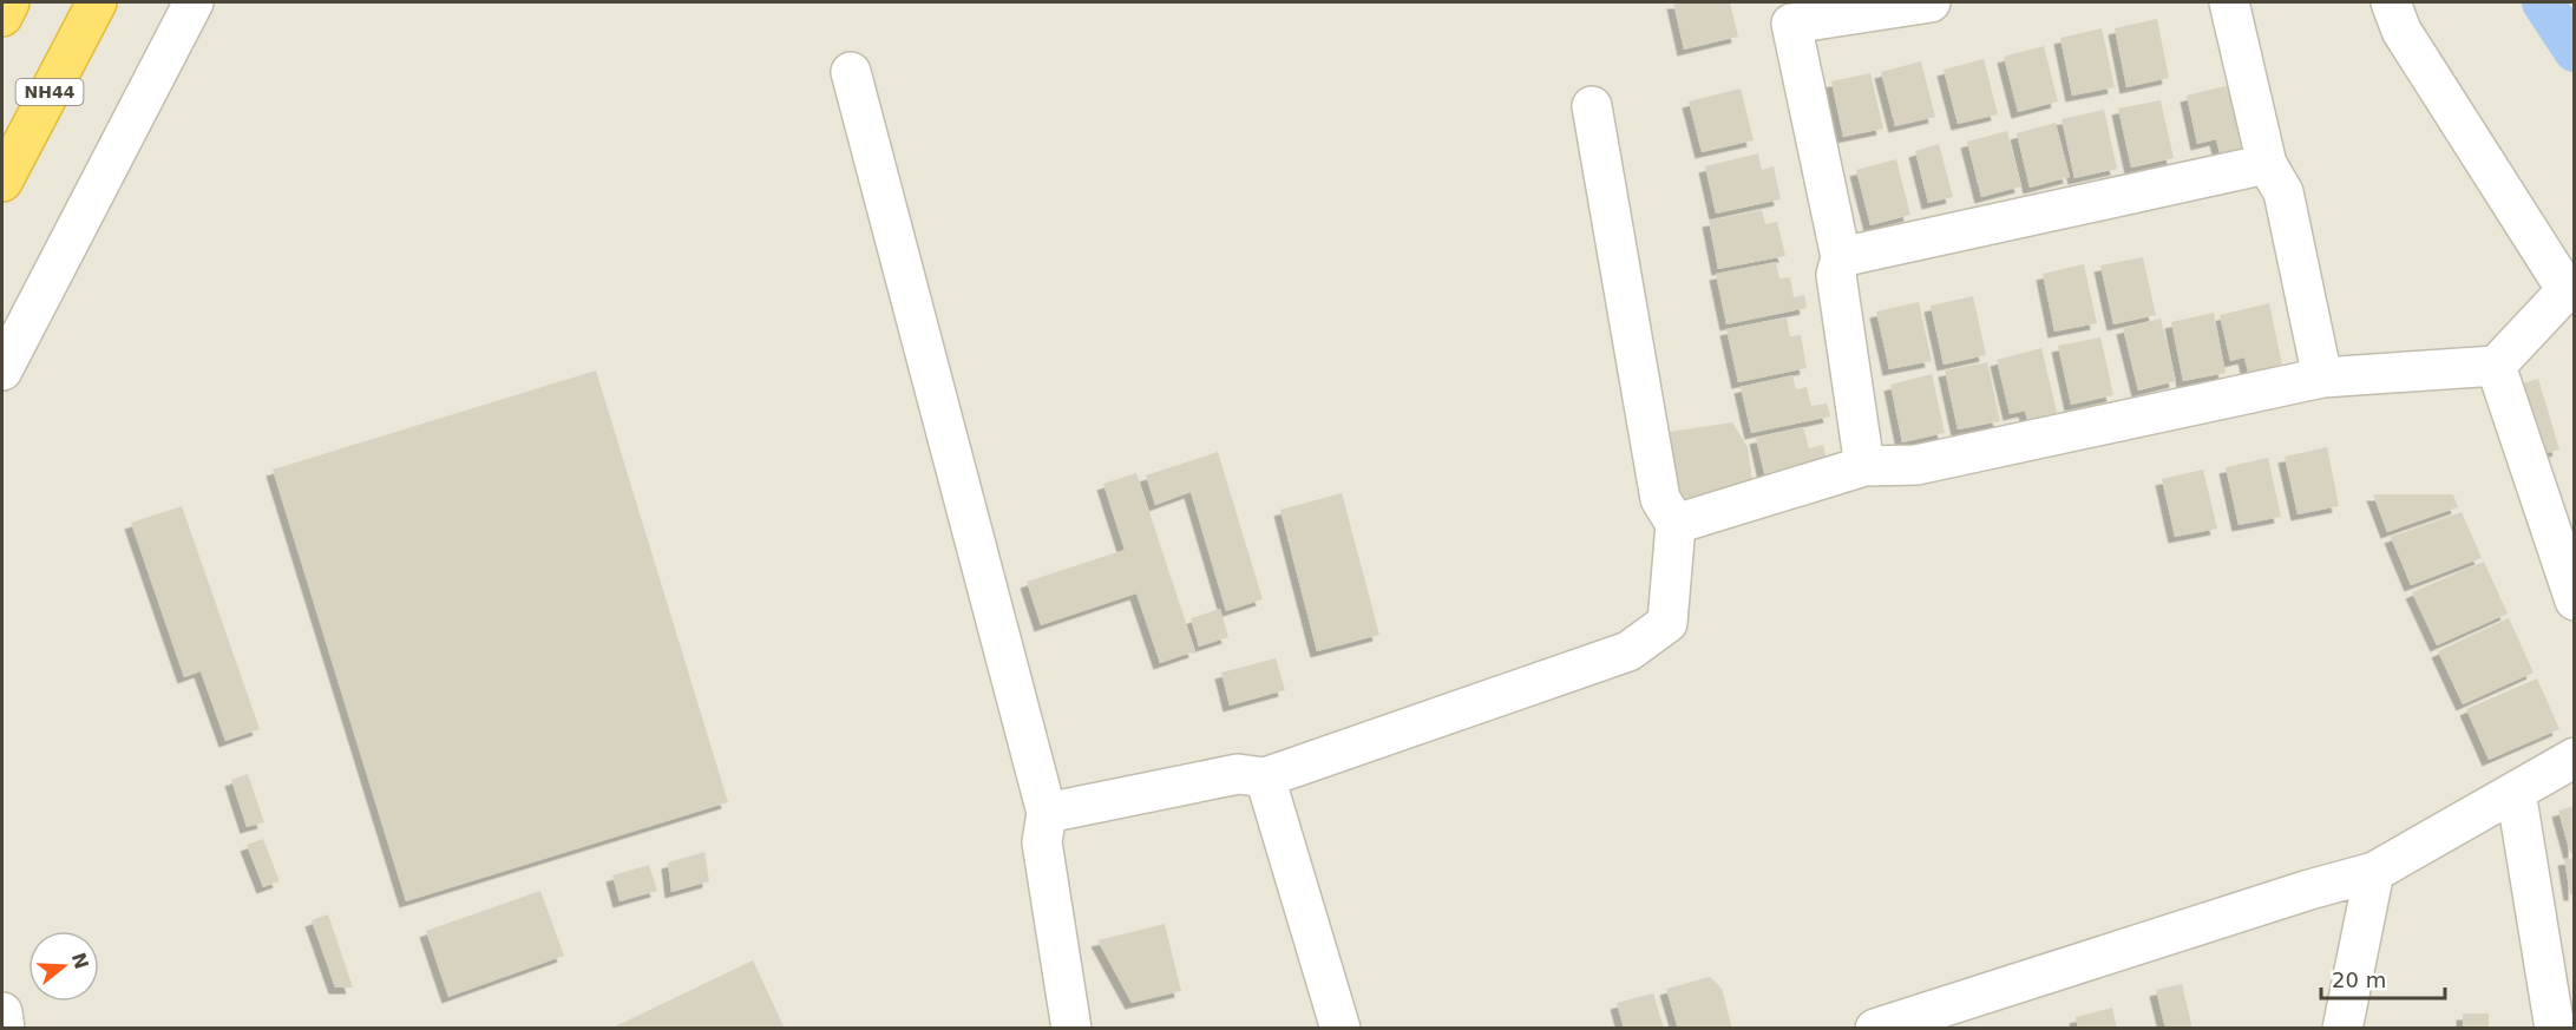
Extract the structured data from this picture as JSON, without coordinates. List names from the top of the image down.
{
  "streets": {
    "highway": ["NH44"]
  },
  "scale_bar": "20 m",
  "north": "right"
}
